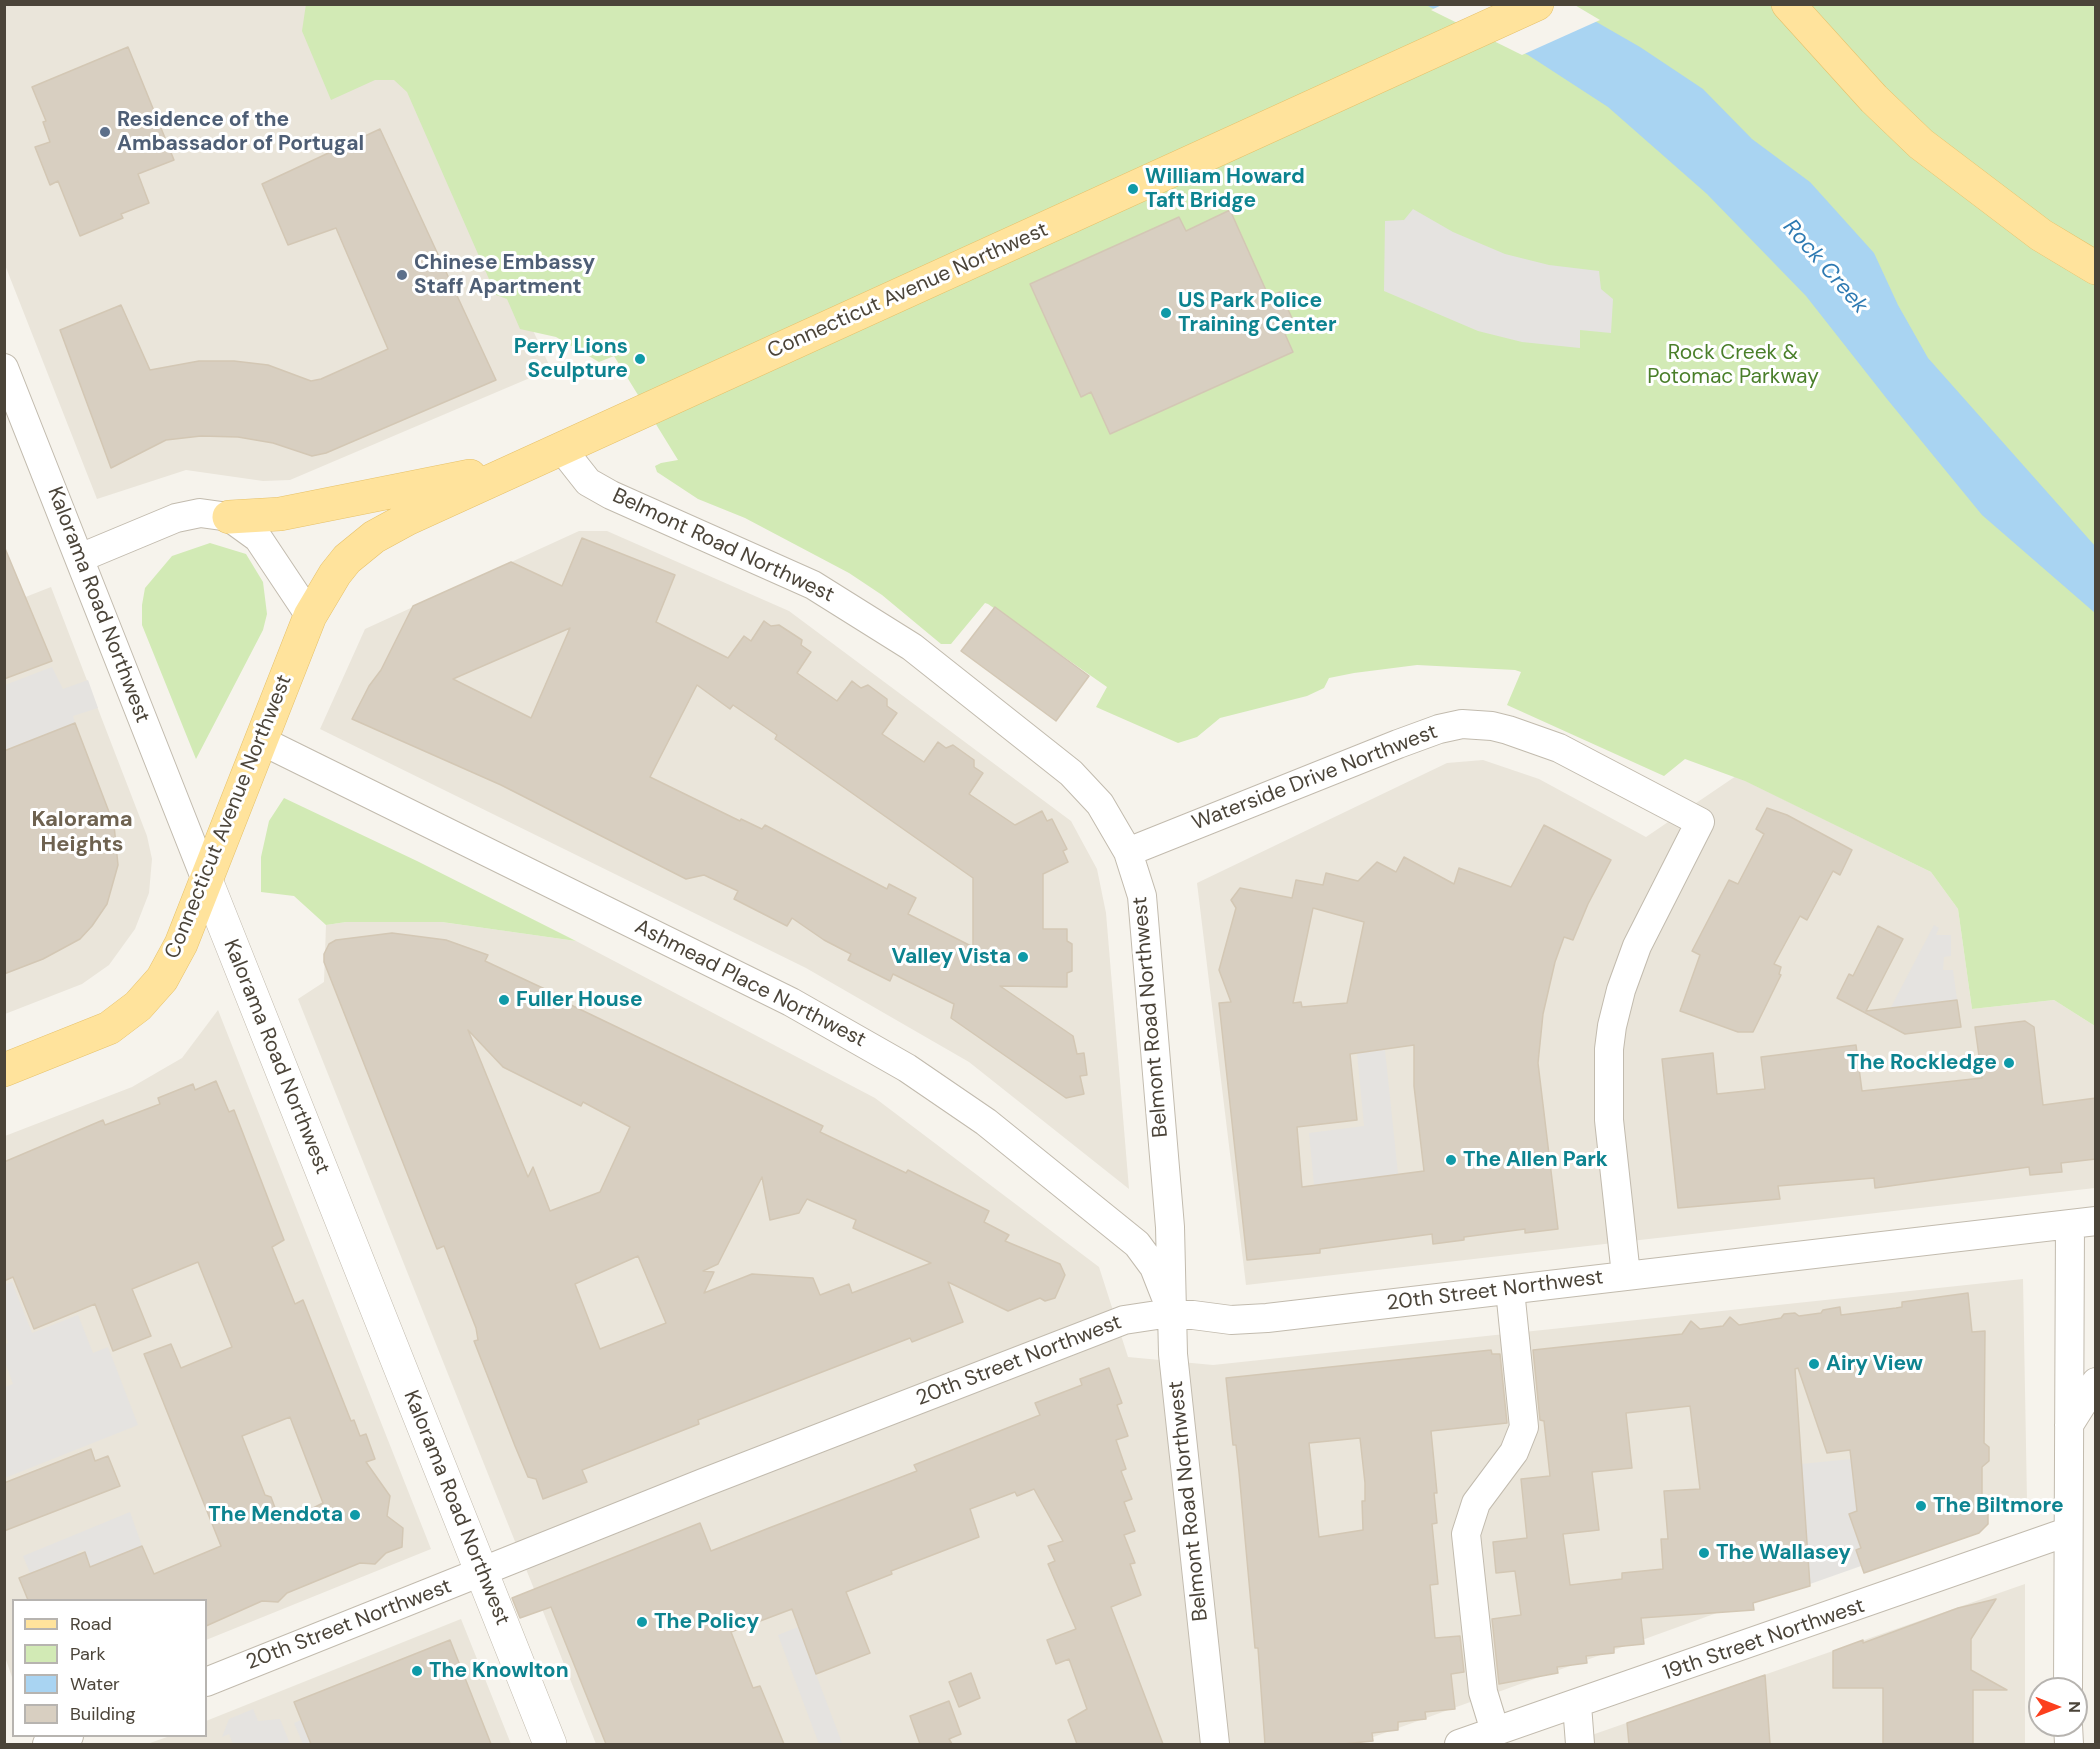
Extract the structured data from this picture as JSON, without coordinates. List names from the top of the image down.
{
  "streets": {
    "main road": ["Connecticut Avenue Northwest"],
    "street": [
      "Belmont Road Northwest",
      "Kalorama Road Northwest",
      "Waterside Drive Northwest",
      "Ashmead Place Northwest",
      "20th Street Northwest",
      "19th Street Northwest"
    ]
  },
  "crossings": [
    ["Connecticut Avenue Northwest", "Belmont Road Northwest"],
    ["Connecticut Avenue Northwest", "Kalorama Road Northwest"],
    ["Connecticut Avenue Northwest", "Ashmead Place Northwest"],
    ["Belmont Road Northwest", "Waterside Drive Northwest"],
    ["Belmont Road Northwest", "Ashmead Place Northwest"],
    ["Belmont Road Northwest", "20th Street Northwest"],
    ["Kalorama Road Northwest", "20th Street Northwest"],
    ["Waterside Drive Northwest", "20th Street Northwest"],
    ["Ashmead Place Northwest", "20th Street Northwest"]
  ],
  "districts": ["Kalorama Heights"],
  "water": ["Rock Creek"],
  "parks": ["Rock Creek & Potomac Parkway"],
  "places": [
    "Residence of the Ambassador of Portugal",
    "William Howard Taft Bridge",
    "Chinese Embassy Staff Apartment",
    "US Park Police Training Center",
    "Perry Lions Sculpture",
    "Valley Vista",
    "Fuller House",
    "The Rockledge",
    "The Allen Park",
    "Airy View",
    "The Biltmore",
    "The Mendota",
    "The Wallasey",
    "The Policy",
    "The Knowlton"
  ],
  "legend": [
    "Road",
    "Park",
    "Water",
    "Building"
  ],
  "north": "right"
}
